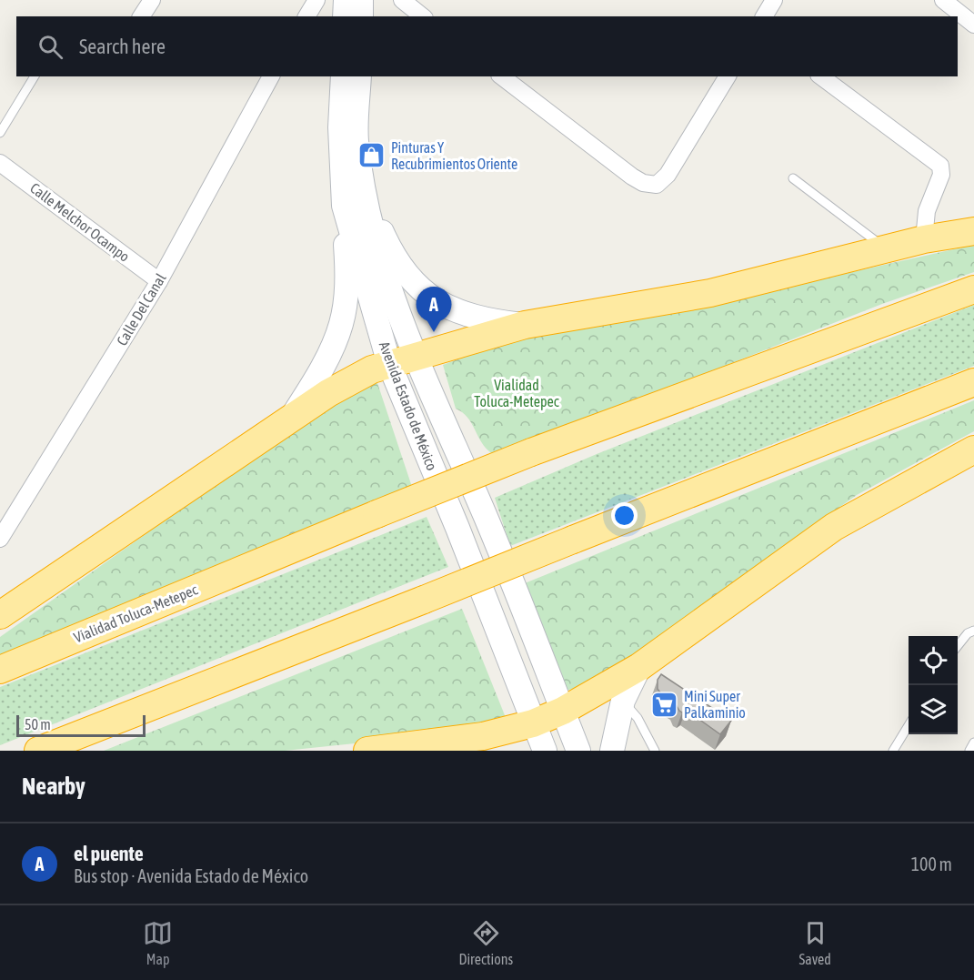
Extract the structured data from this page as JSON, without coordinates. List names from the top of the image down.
{
  "streets": {
    "highway": ["Vialidad Toluca-Metepec"],
    "main road": ["Avenida Estado de México"],
    "street": ["Calle Melchor Ocampo", "Calle Del Canal"]
  },
  "crossings": [
    ["Calle Melchor Ocampo", "Calle Del Canal"]
  ],
  "parks": ["Vialidad Toluca-Metepec"],
  "places": {
    "shop": ["Pinturas Y Recubrimientos Oriente"],
    "supermarket": ["Mini Super Palkaminio"]
  },
  "scale_bar": "50 m",
  "page": {
    "search": "Search here",
    "pins": "A",
    "scale": "50 m",
    "heading": "Nearby",
    "list": [
      {
        "mark": "A",
        "name": "el puente",
        "note": "Bus stop · Avenida Estado de México",
        "value": "100 m"
      }
    ],
    "nav": ["Map", "Directions", "Saved"]
  }
}
